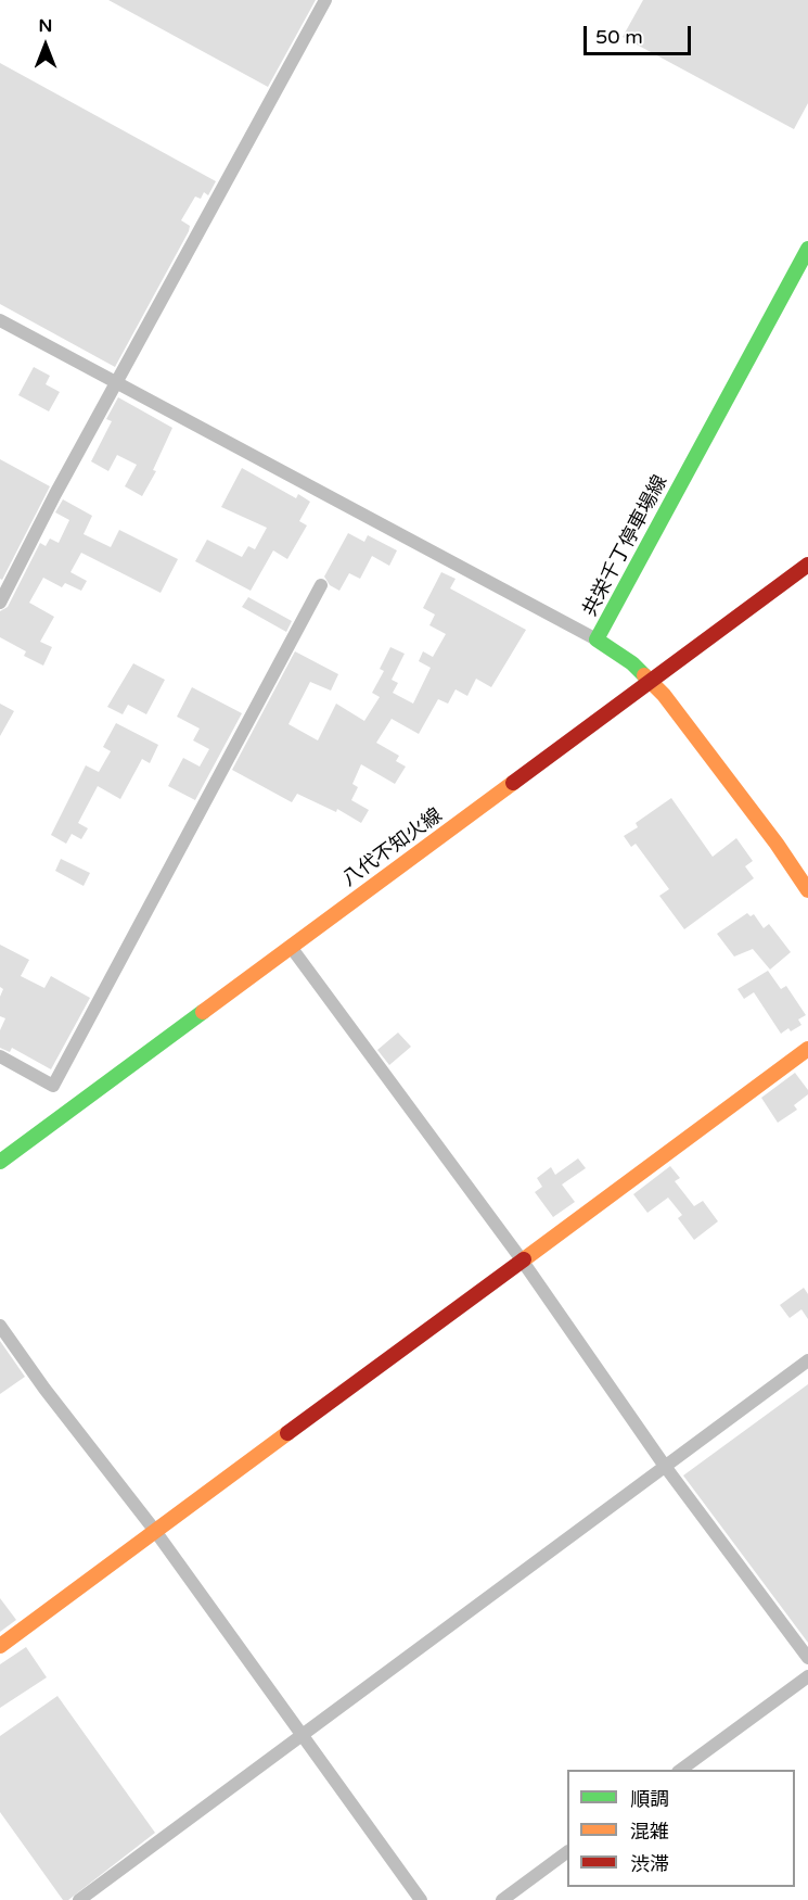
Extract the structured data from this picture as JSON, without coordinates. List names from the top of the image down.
{
  "streets": {
    "main road": ["共栄千丁停車場線", "八代不知火線"]
  },
  "crossings": [
    ["共栄千丁停車場線", "八代不知火線"]
  ],
  "legend": ["順調", "混雑", "渋滞"],
  "scale_bar": "50 m",
  "north": "top"
}
